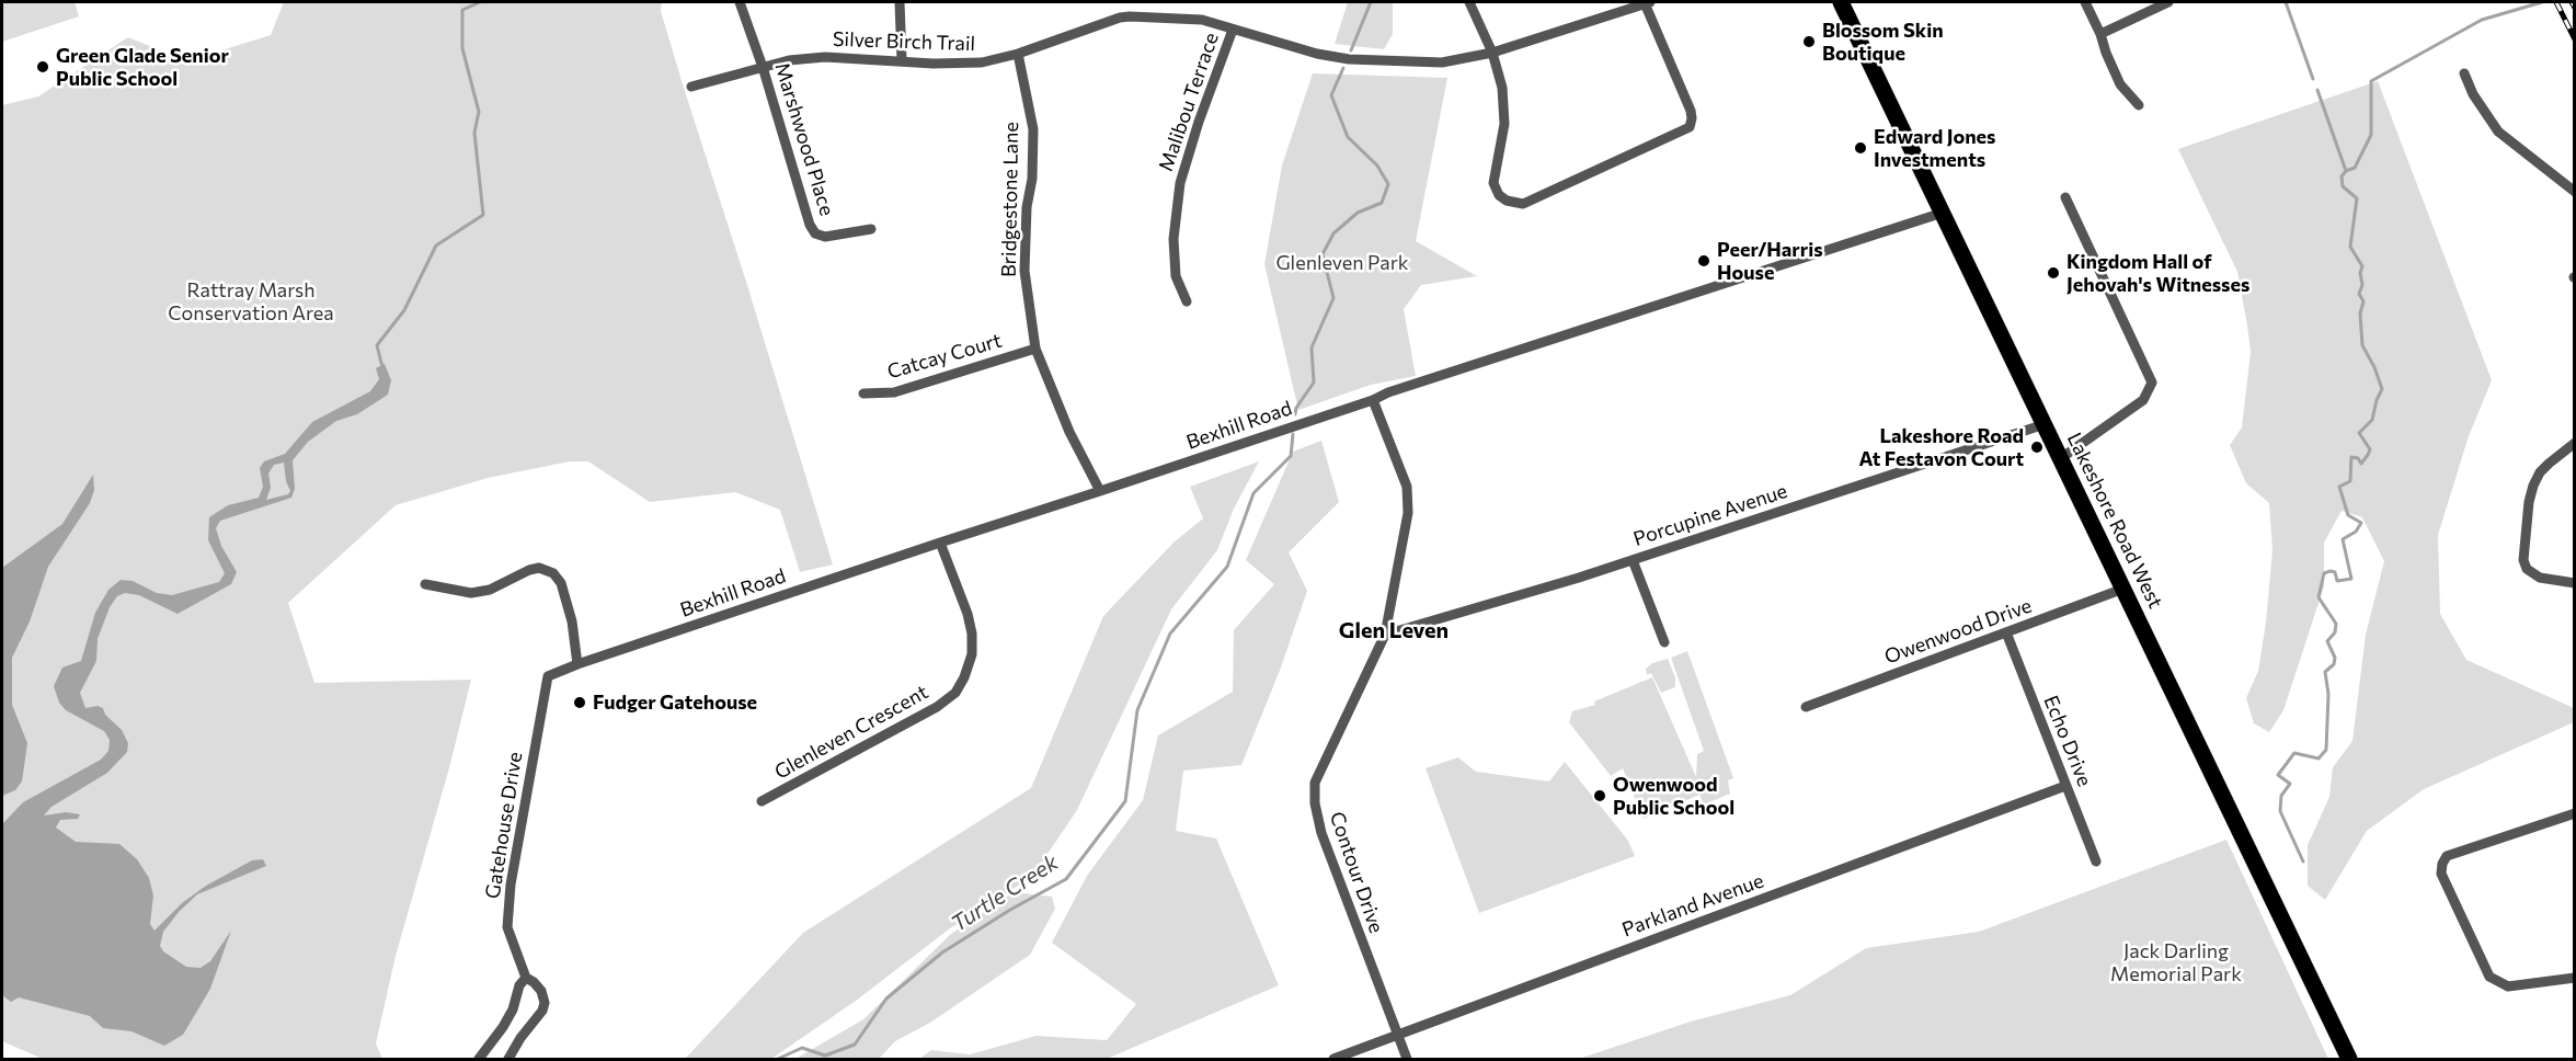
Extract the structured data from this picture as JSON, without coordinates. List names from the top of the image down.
{
  "streets": {
    "main road": ["Lakeshore Road West"],
    "street": [
      "Silver Birch Trail",
      "Malibou Terrace",
      "Marshwood Place",
      "Bridgestone Lane",
      "Catcay Court",
      "Bexhill Road",
      "Porcupine Avenue",
      "Owenwood Drive",
      "Glenleven Crescent",
      "Echo Drive",
      "Gatehouse Drive",
      "Contour Drive",
      "Parkland Avenue"
    ]
  },
  "crossings": [
    ["Silver Birch Trail", "Malibou Terrace"],
    ["Silver Birch Trail", "Marshwood Place"],
    ["Silver Birch Trail", "Bridgestone Lane"],
    ["Bridgestone Lane", "Catcay Court"],
    ["Bridgestone Lane", "Bexhill Road"],
    ["Bexhill Road", "Lakeshore Road West"],
    ["Bexhill Road", "Glenleven Crescent"],
    ["Bexhill Road", "Gatehouse Drive"],
    ["Bexhill Road", "Contour Drive"],
    ["Porcupine Avenue", "Lakeshore Road West"],
    ["Porcupine Avenue", "Contour Drive"],
    ["Lakeshore Road West", "Owenwood Drive"],
    ["Owenwood Drive", "Echo Drive"],
    ["Echo Drive", "Parkland Avenue"],
    ["Contour Drive", "Parkland Avenue"]
  ],
  "districts": ["Glen Leven"],
  "water": ["Turtle Creek"],
  "parks": ["Glenleven Park", "Rattray Marsh Conservation Area", "Jack Darling Memorial Park"],
  "places": [
    "Blossom Skin Boutique",
    "Green Glade Senior Public School",
    "Edward Jones Investments",
    "Peer/Harris House",
    "Kingdom Hall of Jehovah's Witnesses",
    "Lakeshore Road At Festavon Court",
    "Fudger Gatehouse",
    "Owenwood Public School"
  ]
}
